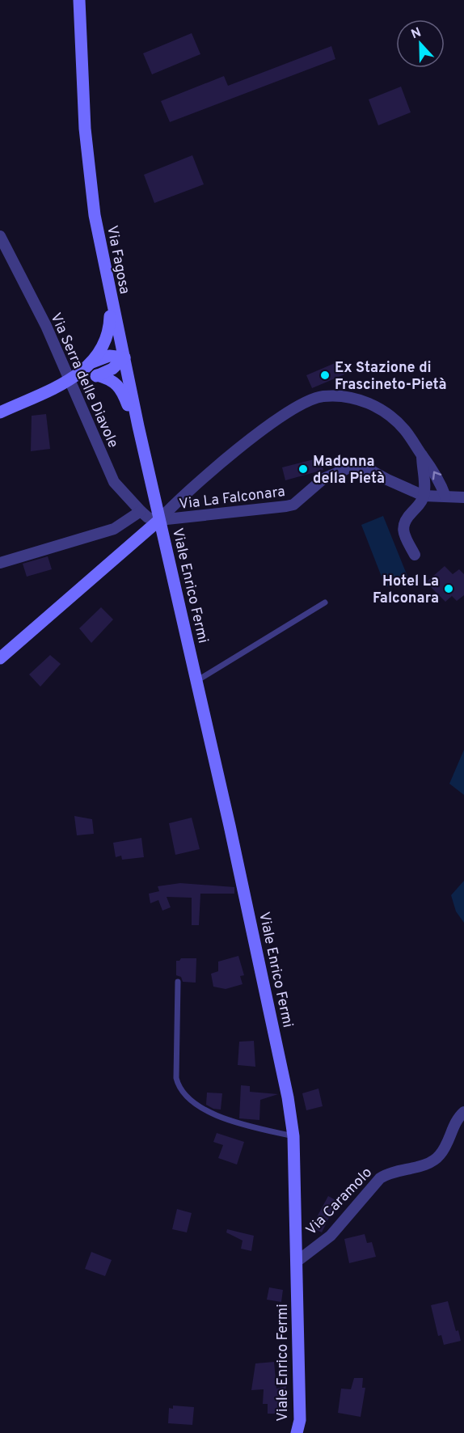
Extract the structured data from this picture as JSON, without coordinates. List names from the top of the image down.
{
  "streets": {
    "main road": ["Via Fagosa", "Viale Enrico Fermi"],
    "street": ["Via Serra delle Diavole", "Via La Falconara", "Via Caramolo"]
  },
  "crossings": [
    ["Via Fagosa", "Via Serra delle Diavole"],
    ["Via Fagosa", "Via La Falconara"],
    ["Via Fagosa", "Viale Enrico Fermi"],
    ["Via Serra delle Diavole", "Via La Falconara"],
    ["Via Serra delle Diavole", "Viale Enrico Fermi"],
    ["Via La Falconara", "Viale Enrico Fermi"],
    ["Viale Enrico Fermi", "Via Caramolo"]
  ],
  "places": ["Ex Stazione di Frascineto-Pietà", "Madonna della Pietà", "Hotel La Falconara"],
  "north": "top"
}
